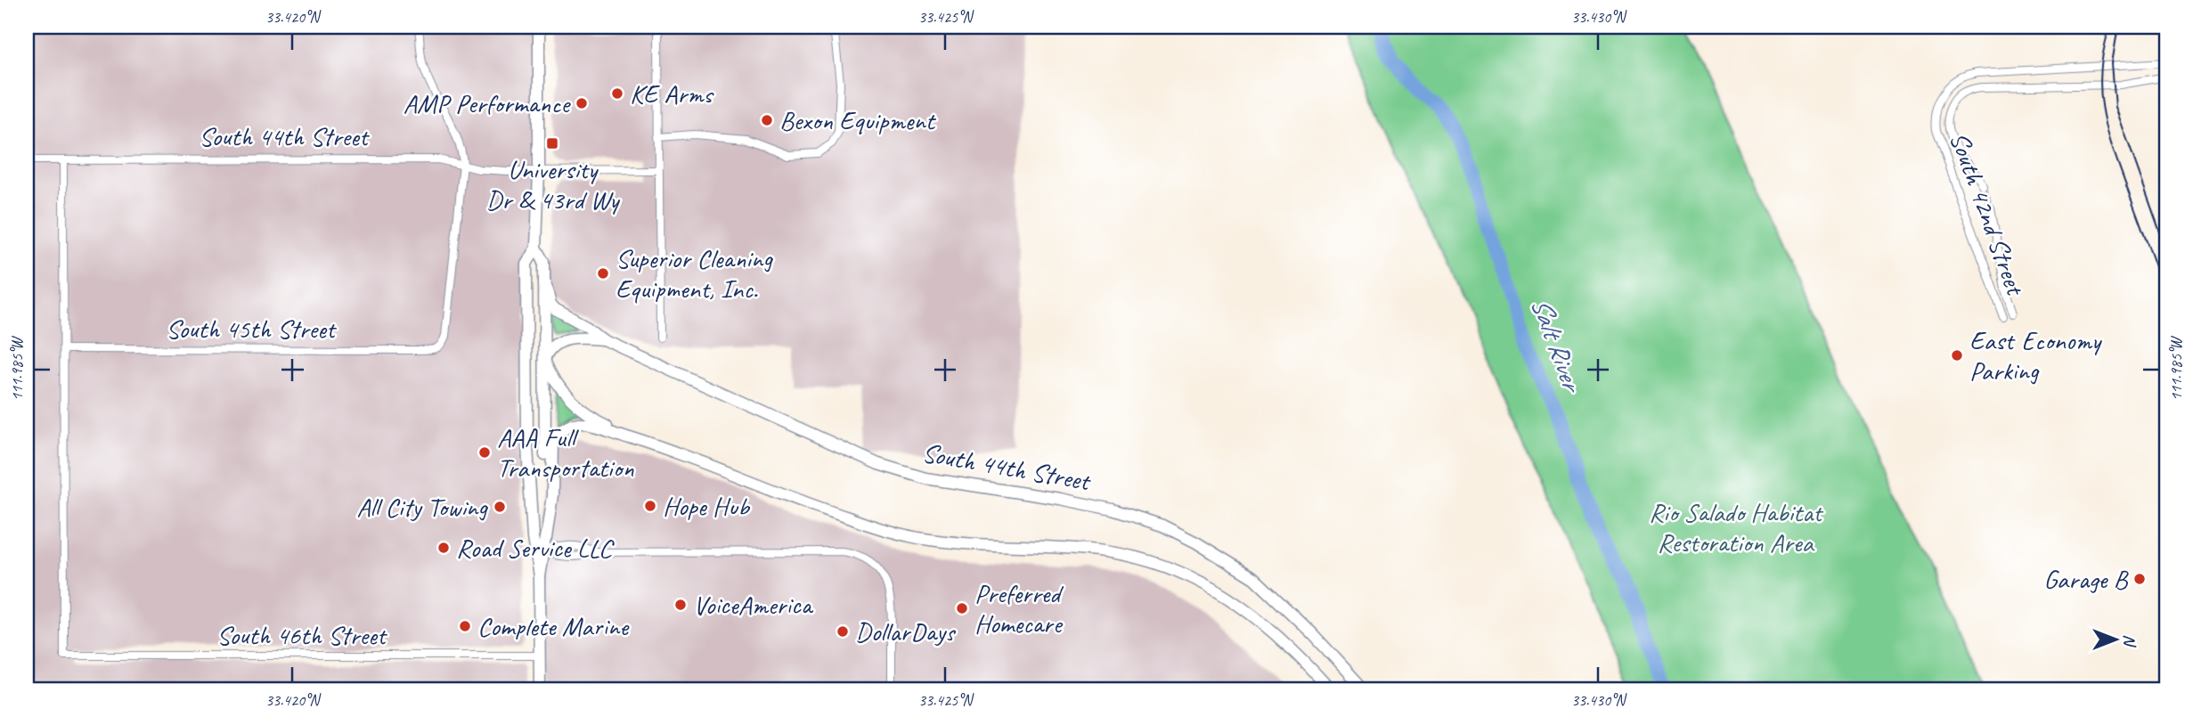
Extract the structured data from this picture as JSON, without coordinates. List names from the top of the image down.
{
  "streets": {
    "main road": ["South 44th Street"],
    "street": ["South 42nd Street", "South 45th Street", "South 46th Street"]
  },
  "crossings": [
    ["South 44th Street", "South 45th Street"],
    ["South 45th Street", "South 46th Street"]
  ],
  "water": ["Salt River"],
  "parks": ["Rio Salado Habitat Restoration Area"],
  "places": {
    "other": [
      "KE Arms",
      "AMP Performance",
      "Bexon Equipment",
      "Superior Cleaning Equipment, Inc.",
      "East Economy Parking",
      "AAA Full Transportation",
      "Hope Hub",
      "All City Towing",
      "Road Service LLC",
      "Garage B",
      "VoiceAmerica",
      "Preferred Homecare",
      "Complete Marine",
      "DollarDays"
    ],
    "transit": ["University Dr & 43rd Wy"]
  },
  "north": "right",
  "coordinates": [
    "33.420°N",
    "33.425°N",
    "33.430°N",
    "111.985°W"
  ]
}
